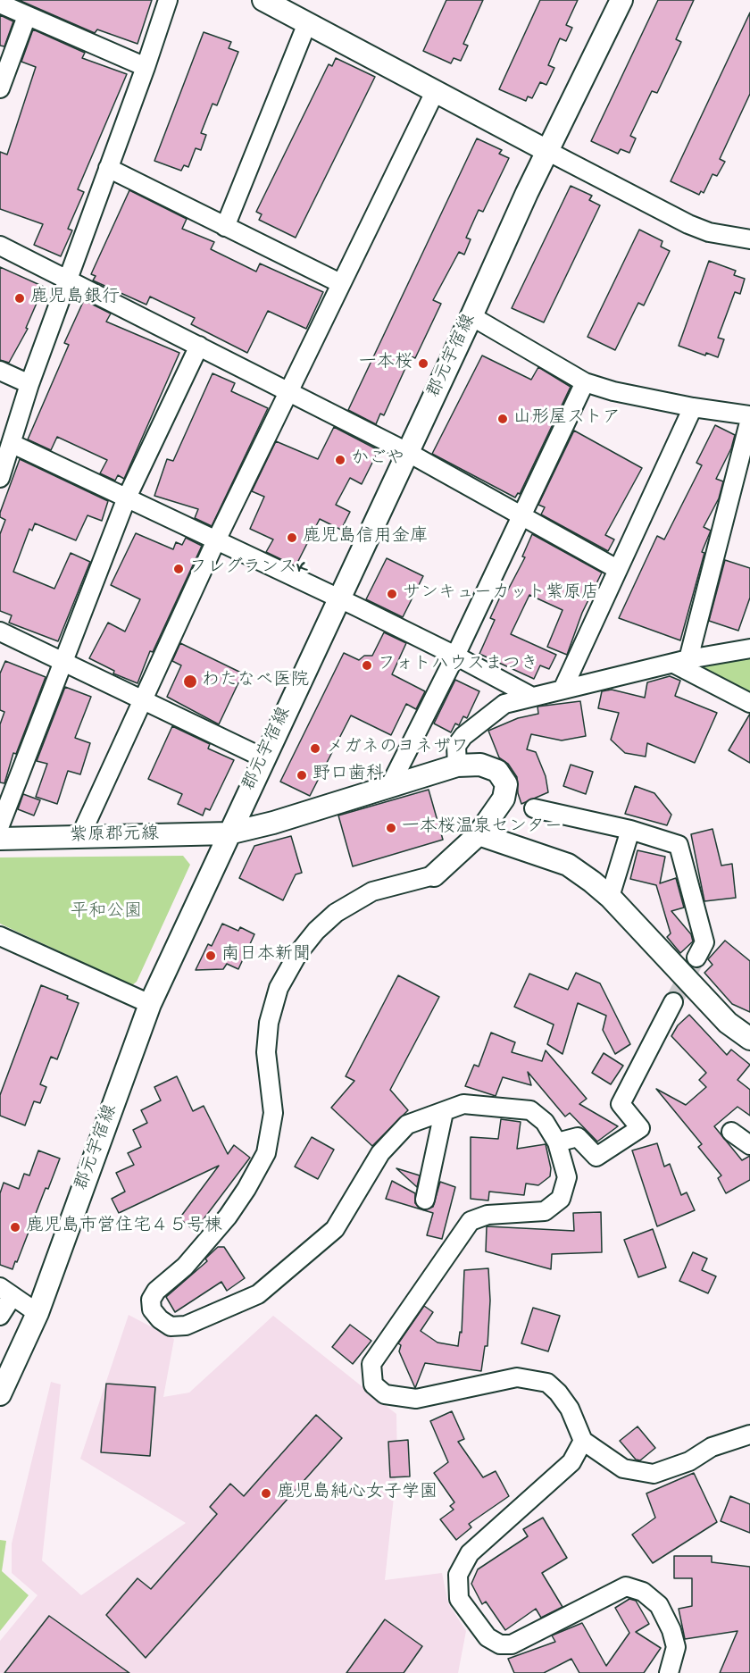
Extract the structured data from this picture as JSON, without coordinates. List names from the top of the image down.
{
  "streets": {
    "street": ["郡元宇宿線", "紫原郡元線"]
  },
  "crossings": [
    ["郡元宇宿線", "紫原郡元線"]
  ],
  "parks": ["平和公園"],
  "places": [
    "鹿児島銀行",
    "一本桜",
    "山形屋ストア",
    "かごや",
    "鹿児島信用金庫",
    "フレグランスK",
    "サンキューカット紫原店",
    "フォトハウスまつき",
    "わたなべ医院",
    "メガネのヨネザワ",
    "野口歯科",
    "一本桜温泉センター",
    "南日本新聞",
    "鹿児島市営住宅４５号棟",
    "鹿児島純心女子学園"
  ]
}
